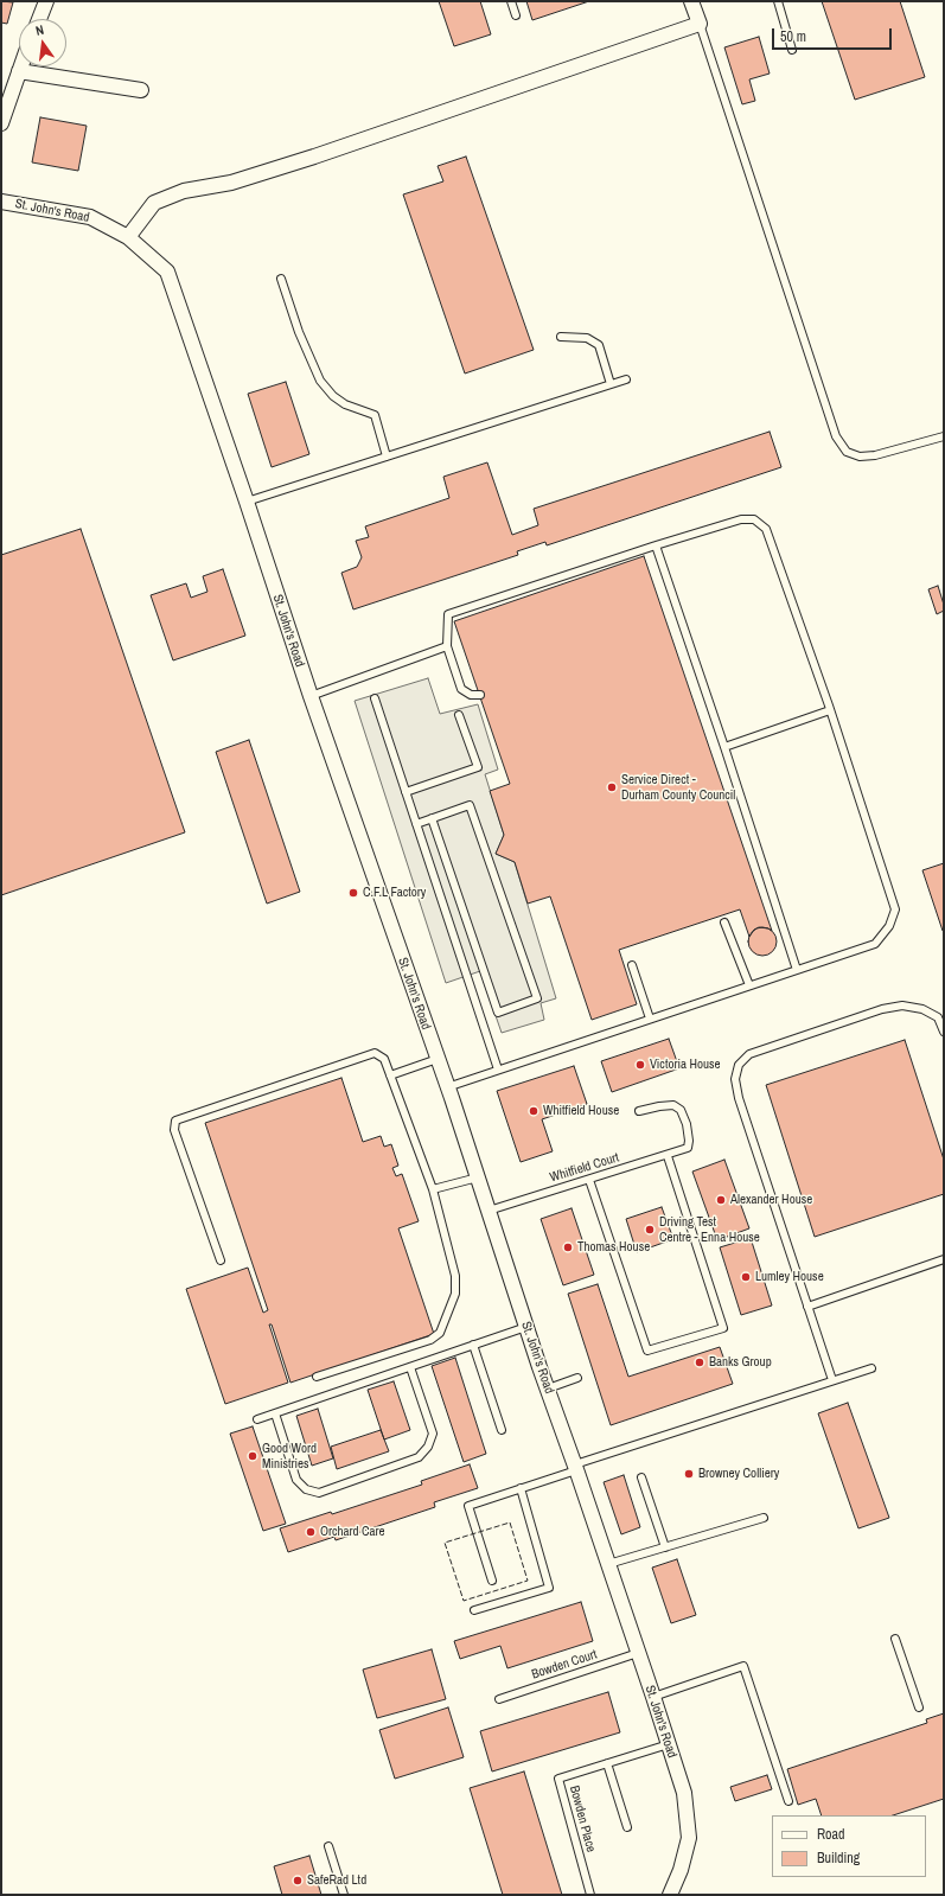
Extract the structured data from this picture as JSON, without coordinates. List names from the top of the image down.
{
  "streets": {
    "street": ["St. John's Road"],
    "lane": ["Whitfield Court", "Bowden Court", "Bowden Place"]
  },
  "crossings": [
    ["St. John's Road", "Whitfield Court"],
    ["St. John's Road", "Bowden Court"],
    ["St. John's Road", "Bowden Place"]
  ],
  "places": [
    "Service Direct - Durham County Council",
    "C.F.L Factory",
    "Victoria House",
    "Whitfield House",
    "Alexander House",
    "Driving Test Centre - Enna House",
    "Thomas House",
    "Lumley House",
    "Banks Group",
    "Good Word Ministries",
    "Browney Colliery",
    "Orchard Care",
    "SafeRad Ltd"
  ],
  "legend": ["Road", "Building"],
  "scale_bar": "50 m",
  "north": "top"
}
